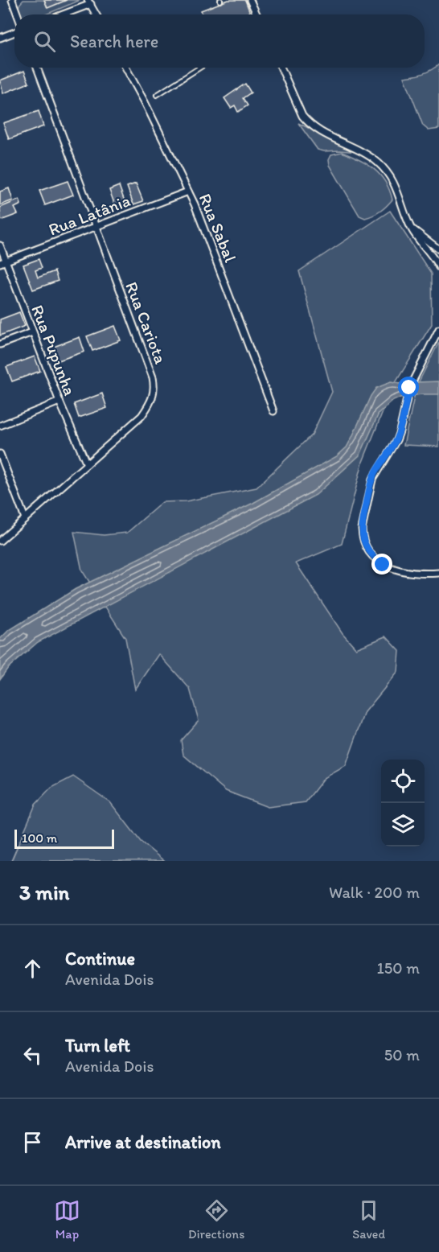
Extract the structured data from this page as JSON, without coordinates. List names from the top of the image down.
{
  "streets": {
    "street": [
      "Rua Latânia",
      "Rua Sabal",
      "Rua Cariota",
      "Rua Pupunha"
    ]
  },
  "crossings": [
    ["Rua Latânia", "Rua Sabal"],
    ["Rua Latânia", "Rua Cariota"],
    ["Rua Latânia", "Rua Pupunha"],
    ["Rua Cariota", "Rua Pupunha"]
  ],
  "scale_bar": "100 m",
  "page": {
    "search": "Search here",
    "scale": "100 m",
    "heading": ["3 min", "Walk · 200 m"],
    "list": [
      ["Continue", "Avenida Dois", "150 m"],
      ["Turn left", "Avenida Dois", "50 m"],
      "Arrive at destination"
    ],
    "nav": ["Map", "Directions", "Saved"]
  }
}
